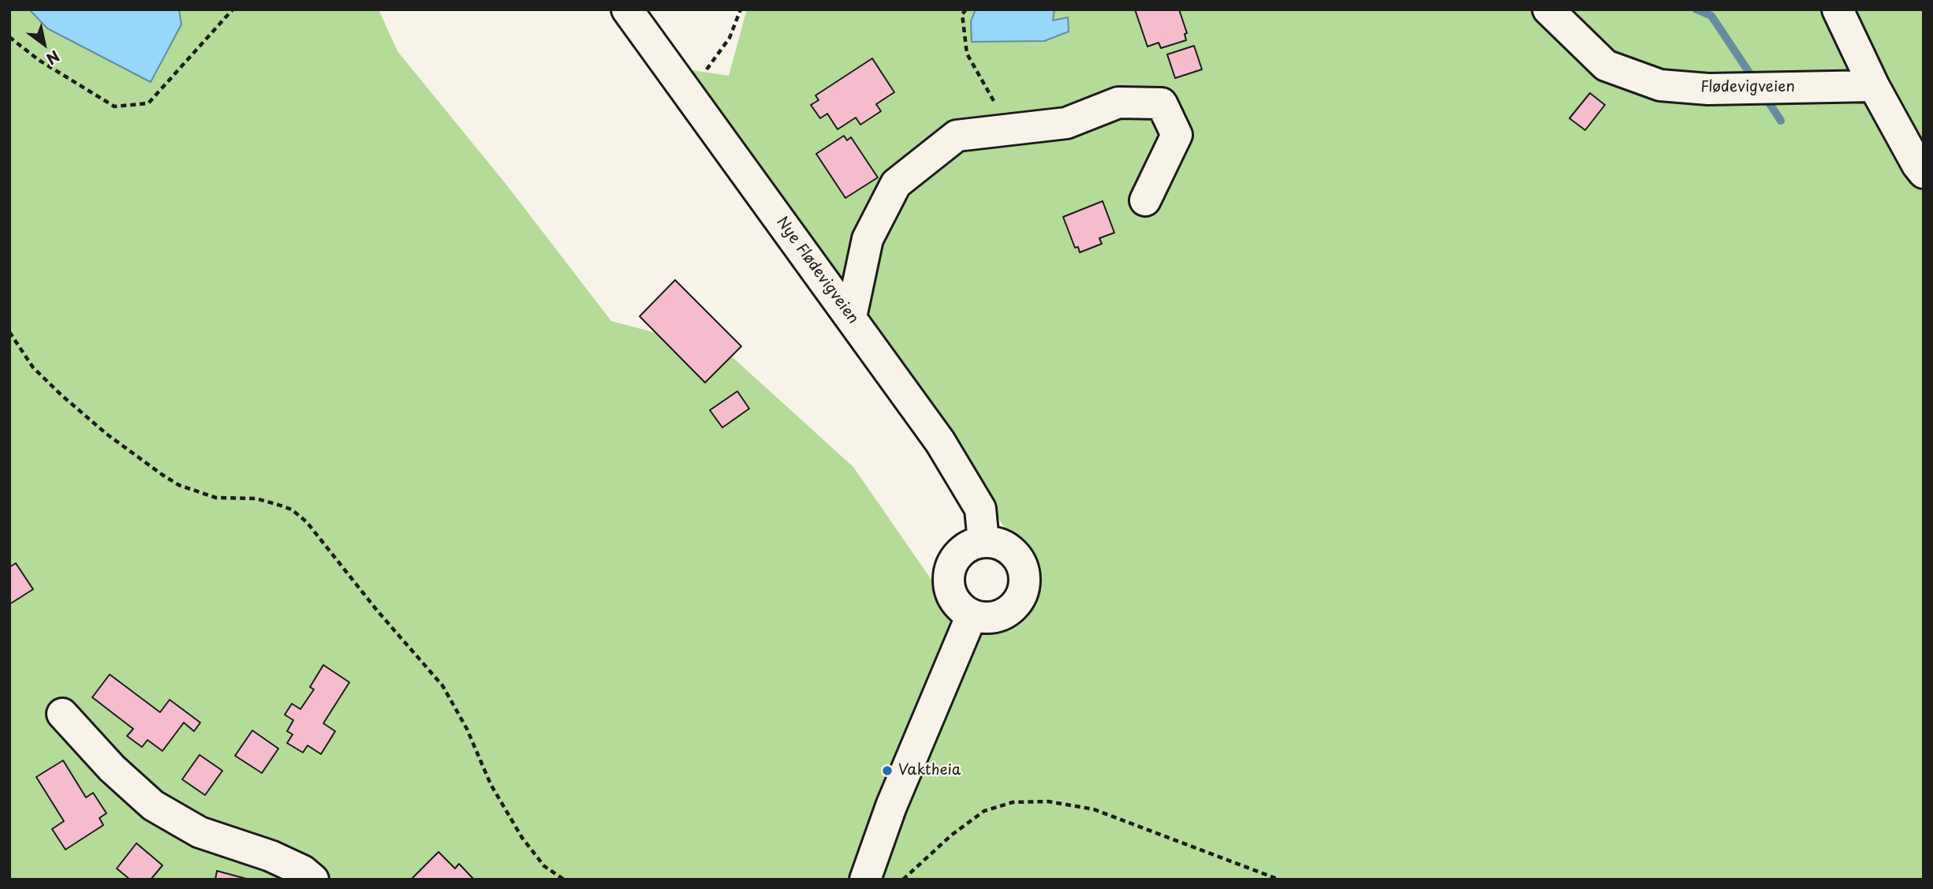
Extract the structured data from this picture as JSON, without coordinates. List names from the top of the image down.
{
  "streets": {
    "street": ["Flødevigveien", "Nye Flødevigveien"]
  },
  "places": ["Vaktheia"],
  "north": "bottom right"
}
